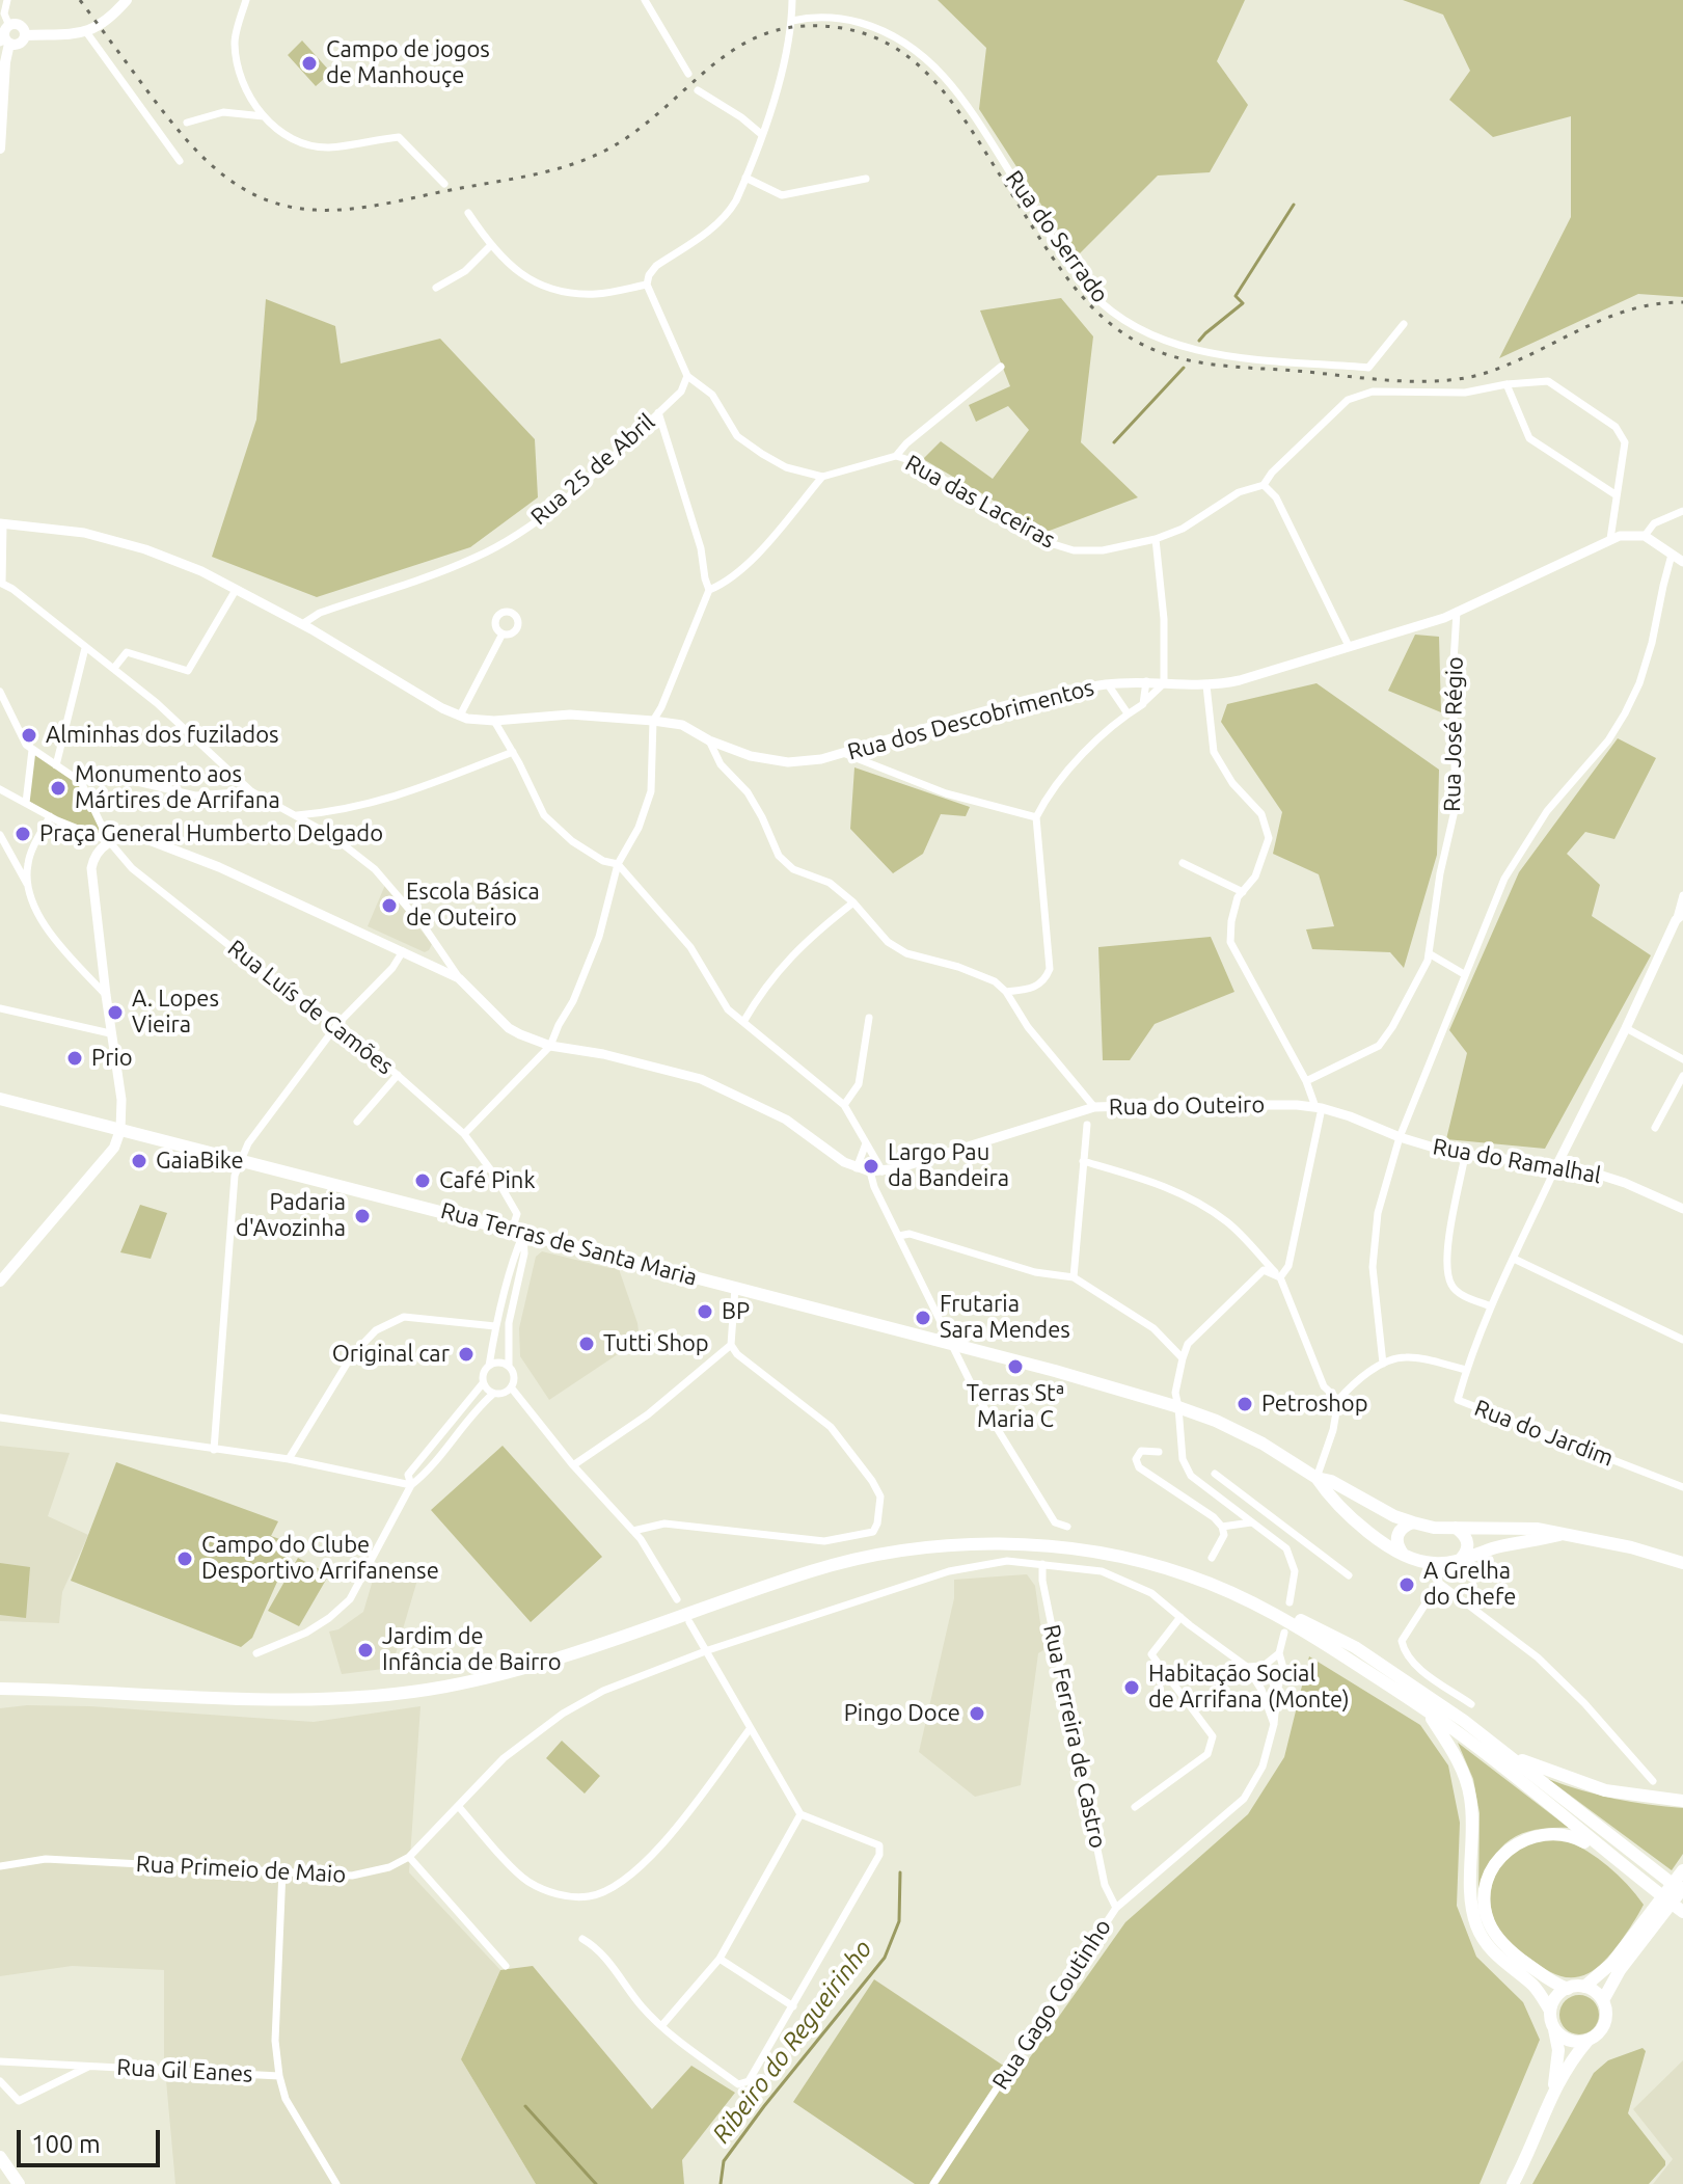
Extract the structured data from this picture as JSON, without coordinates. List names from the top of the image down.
{
  "streets": {
    "main road": ["Rua Terras de Santa Maria"],
    "street": [
      "Rua do Serrado",
      "Rua 25 de Abril",
      "Rua das Laceiras",
      "Rua dos Descobrimentos",
      "Rua José Régio",
      "Rua Luís de Camões",
      "Rua do Outeiro",
      "Rua do Ramalhal",
      "Rua do Jardim",
      "Rua Ferreira de Castro",
      "Rua Primeio de Maio",
      "Rua Gago Coutinho",
      "Rua Gil Eanes"
    ]
  },
  "crossings": [
    ["Rua 25 de Abril", "Rua dos Descobrimentos"],
    ["Rua dos Descobrimentos", "Rua José Régio"],
    ["Rua Luís de Camões", "Rua Terras de Santa Maria"],
    ["Rua do Outeiro", "Rua do Ramalhal"],
    ["Rua do Ramalhal", "Rua do Jardim"],
    ["Rua Ferreira de Castro", "Rua Primeio de Maio"],
    ["Rua Ferreira de Castro", "Rua Gago Coutinho"]
  ],
  "water": ["Ribeiro do Regueirinho"],
  "places": [
    "Campo de jogos de Manhouçe",
    "Alminhas dos fuzilados",
    "Monumento aos Mártires de Arrifana",
    "Praça General Humberto Delgado",
    "Escola Básica de Outeiro",
    "A. Lopes Vieira",
    "Prio",
    "GaiaBike",
    "Largo Pau da Bandeira",
    "Café Pink",
    "Padaria d'Avozinha",
    "BP",
    "Frutaria Sara Mendes",
    "Tutti Shop",
    "Original car",
    "Terras Stª Maria C",
    "Petroshop",
    "Campo do Clube Desportivo Arrifanense",
    "A Grelha do Chefe",
    "Jardim de Infância de Bairro",
    "Habitação Social de Arrifana (Monte)",
    "Pingo Doce"
  ],
  "scale_bar": "100 m"
}
